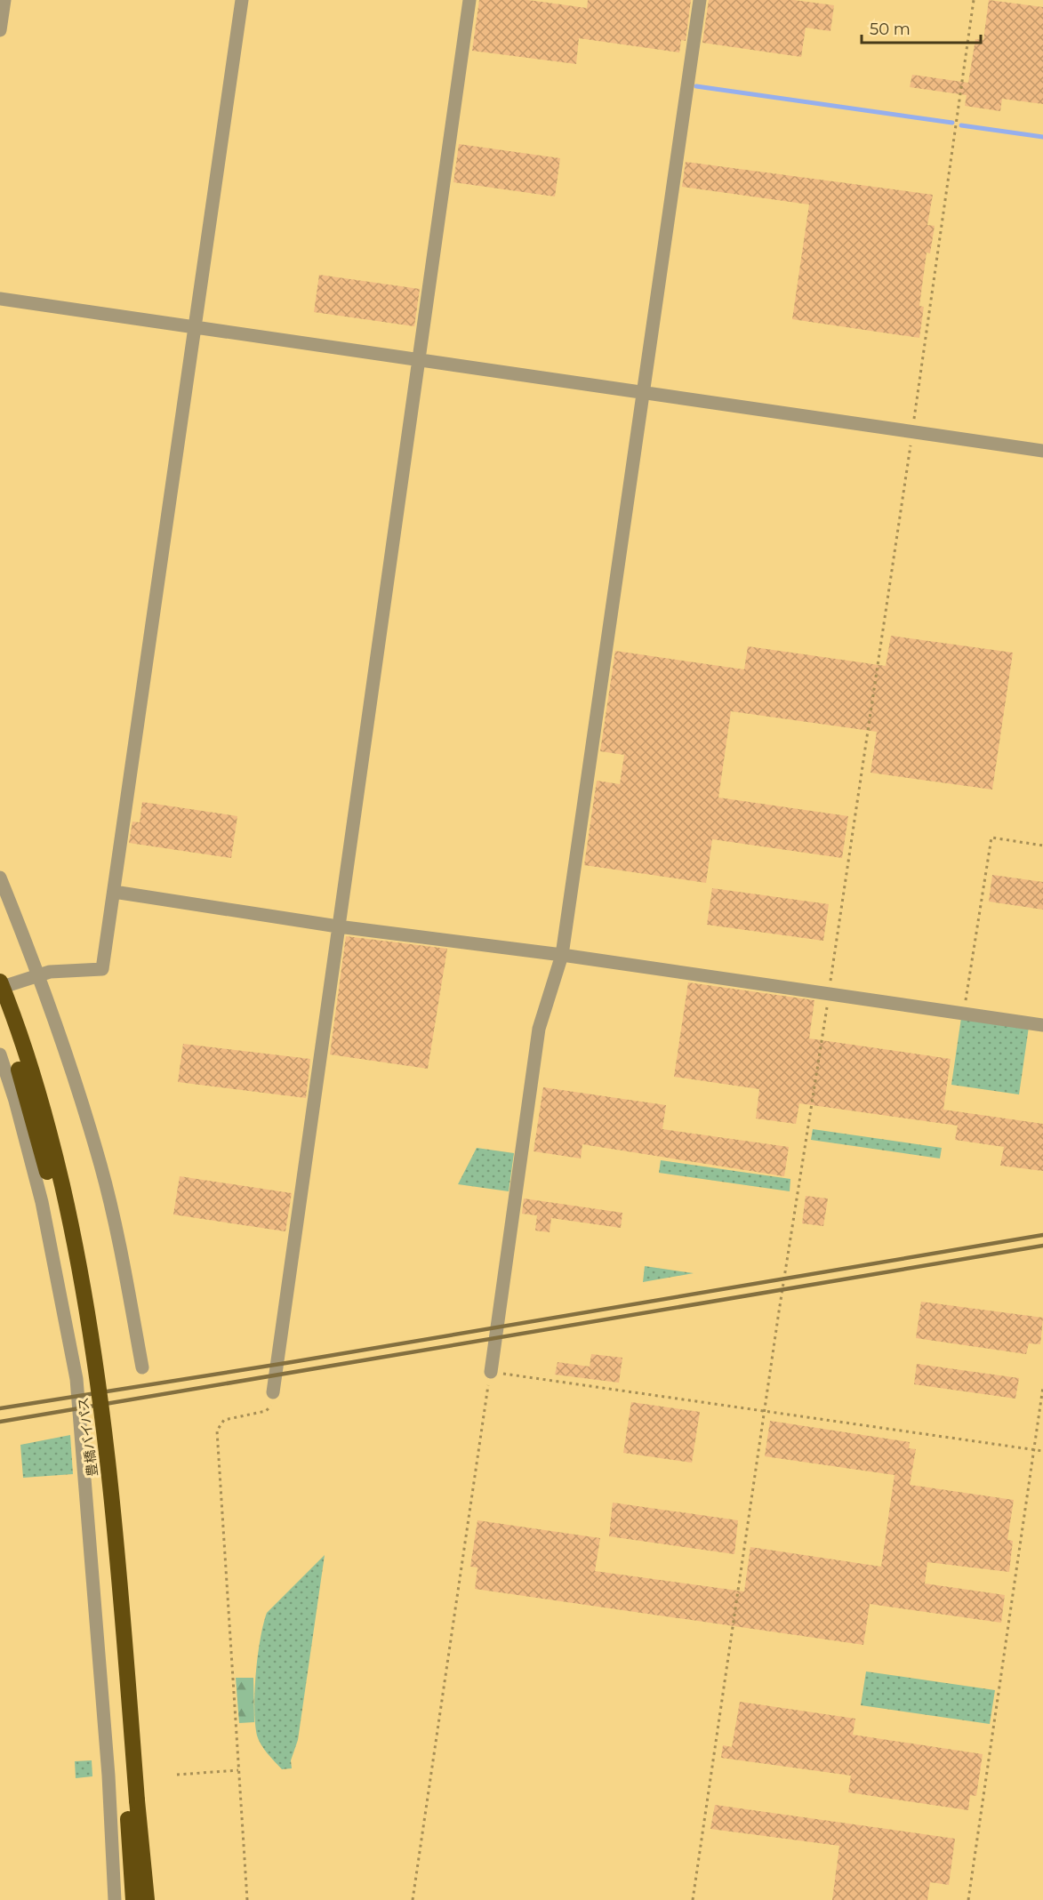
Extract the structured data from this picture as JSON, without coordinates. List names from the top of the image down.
{
  "streets": {
    "highway": ["豊橋バイパス"]
  },
  "scale_bar": "50 m"
}
